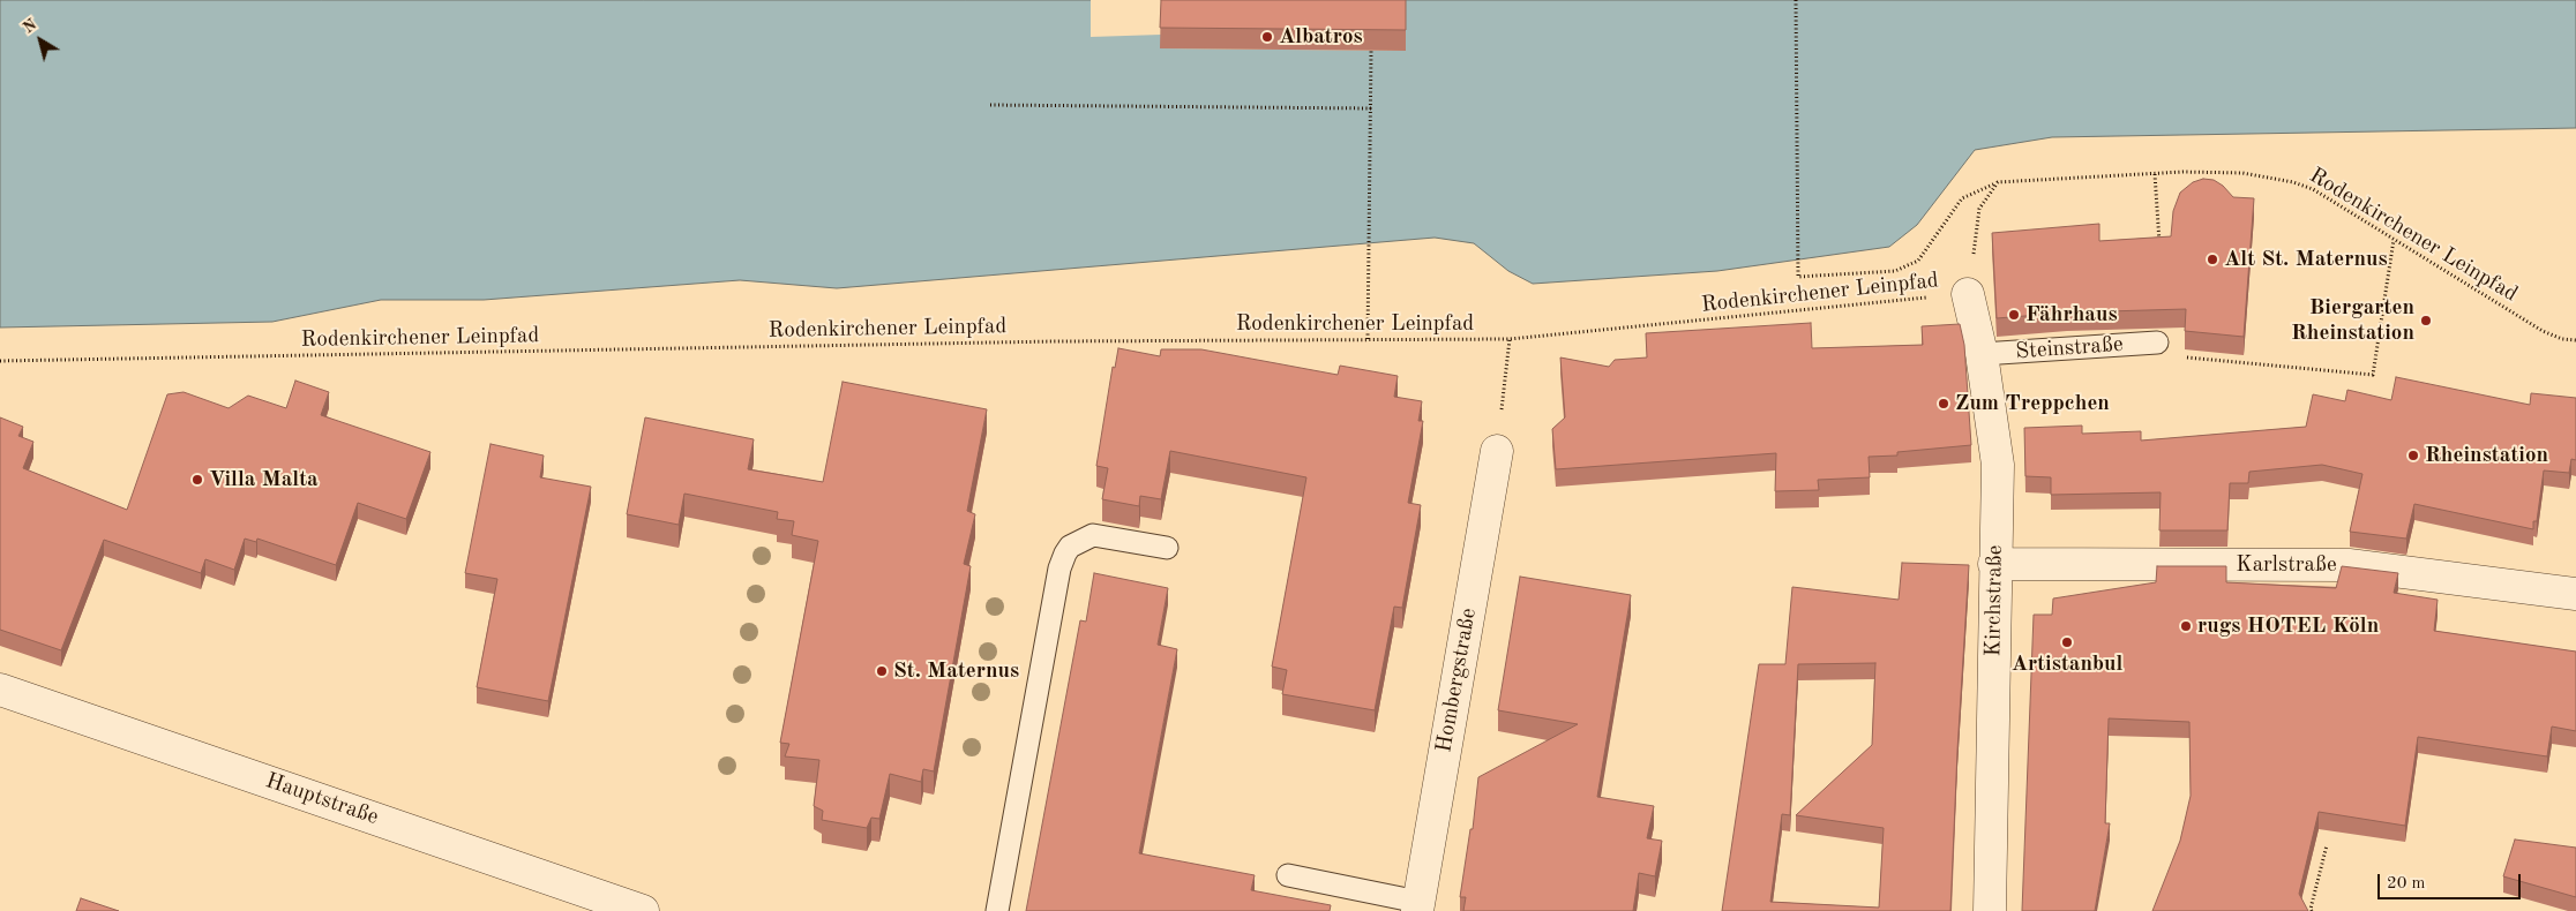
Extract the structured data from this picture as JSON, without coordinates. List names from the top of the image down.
{
  "streets": {
    "street": [
      "Karlstraße",
      "Kirchstraße",
      "Hombergstraße",
      "Hauptstraße"
    ],
    "lane": ["Steinstraße"],
    "path": ["Rodenkirchener Leinpfad"]
  },
  "crossings": [
    ["Rodenkirchener Leinpfad", "Kirchstraße"],
    ["Steinstraße", "Kirchstraße"],
    ["Karlstraße", "Kirchstraße"]
  ],
  "places": [
    "Albatros",
    "Alt St. Maternus",
    "Fährhaus",
    "Biergarten Rheinstation",
    "Zum Treppchen",
    "Rheinstation",
    "Villa Malta",
    "rugs HOTEL Köln",
    "Artistanbul",
    "St. Maternus"
  ],
  "scale_bar": "20 m",
  "north": "top left"
}
